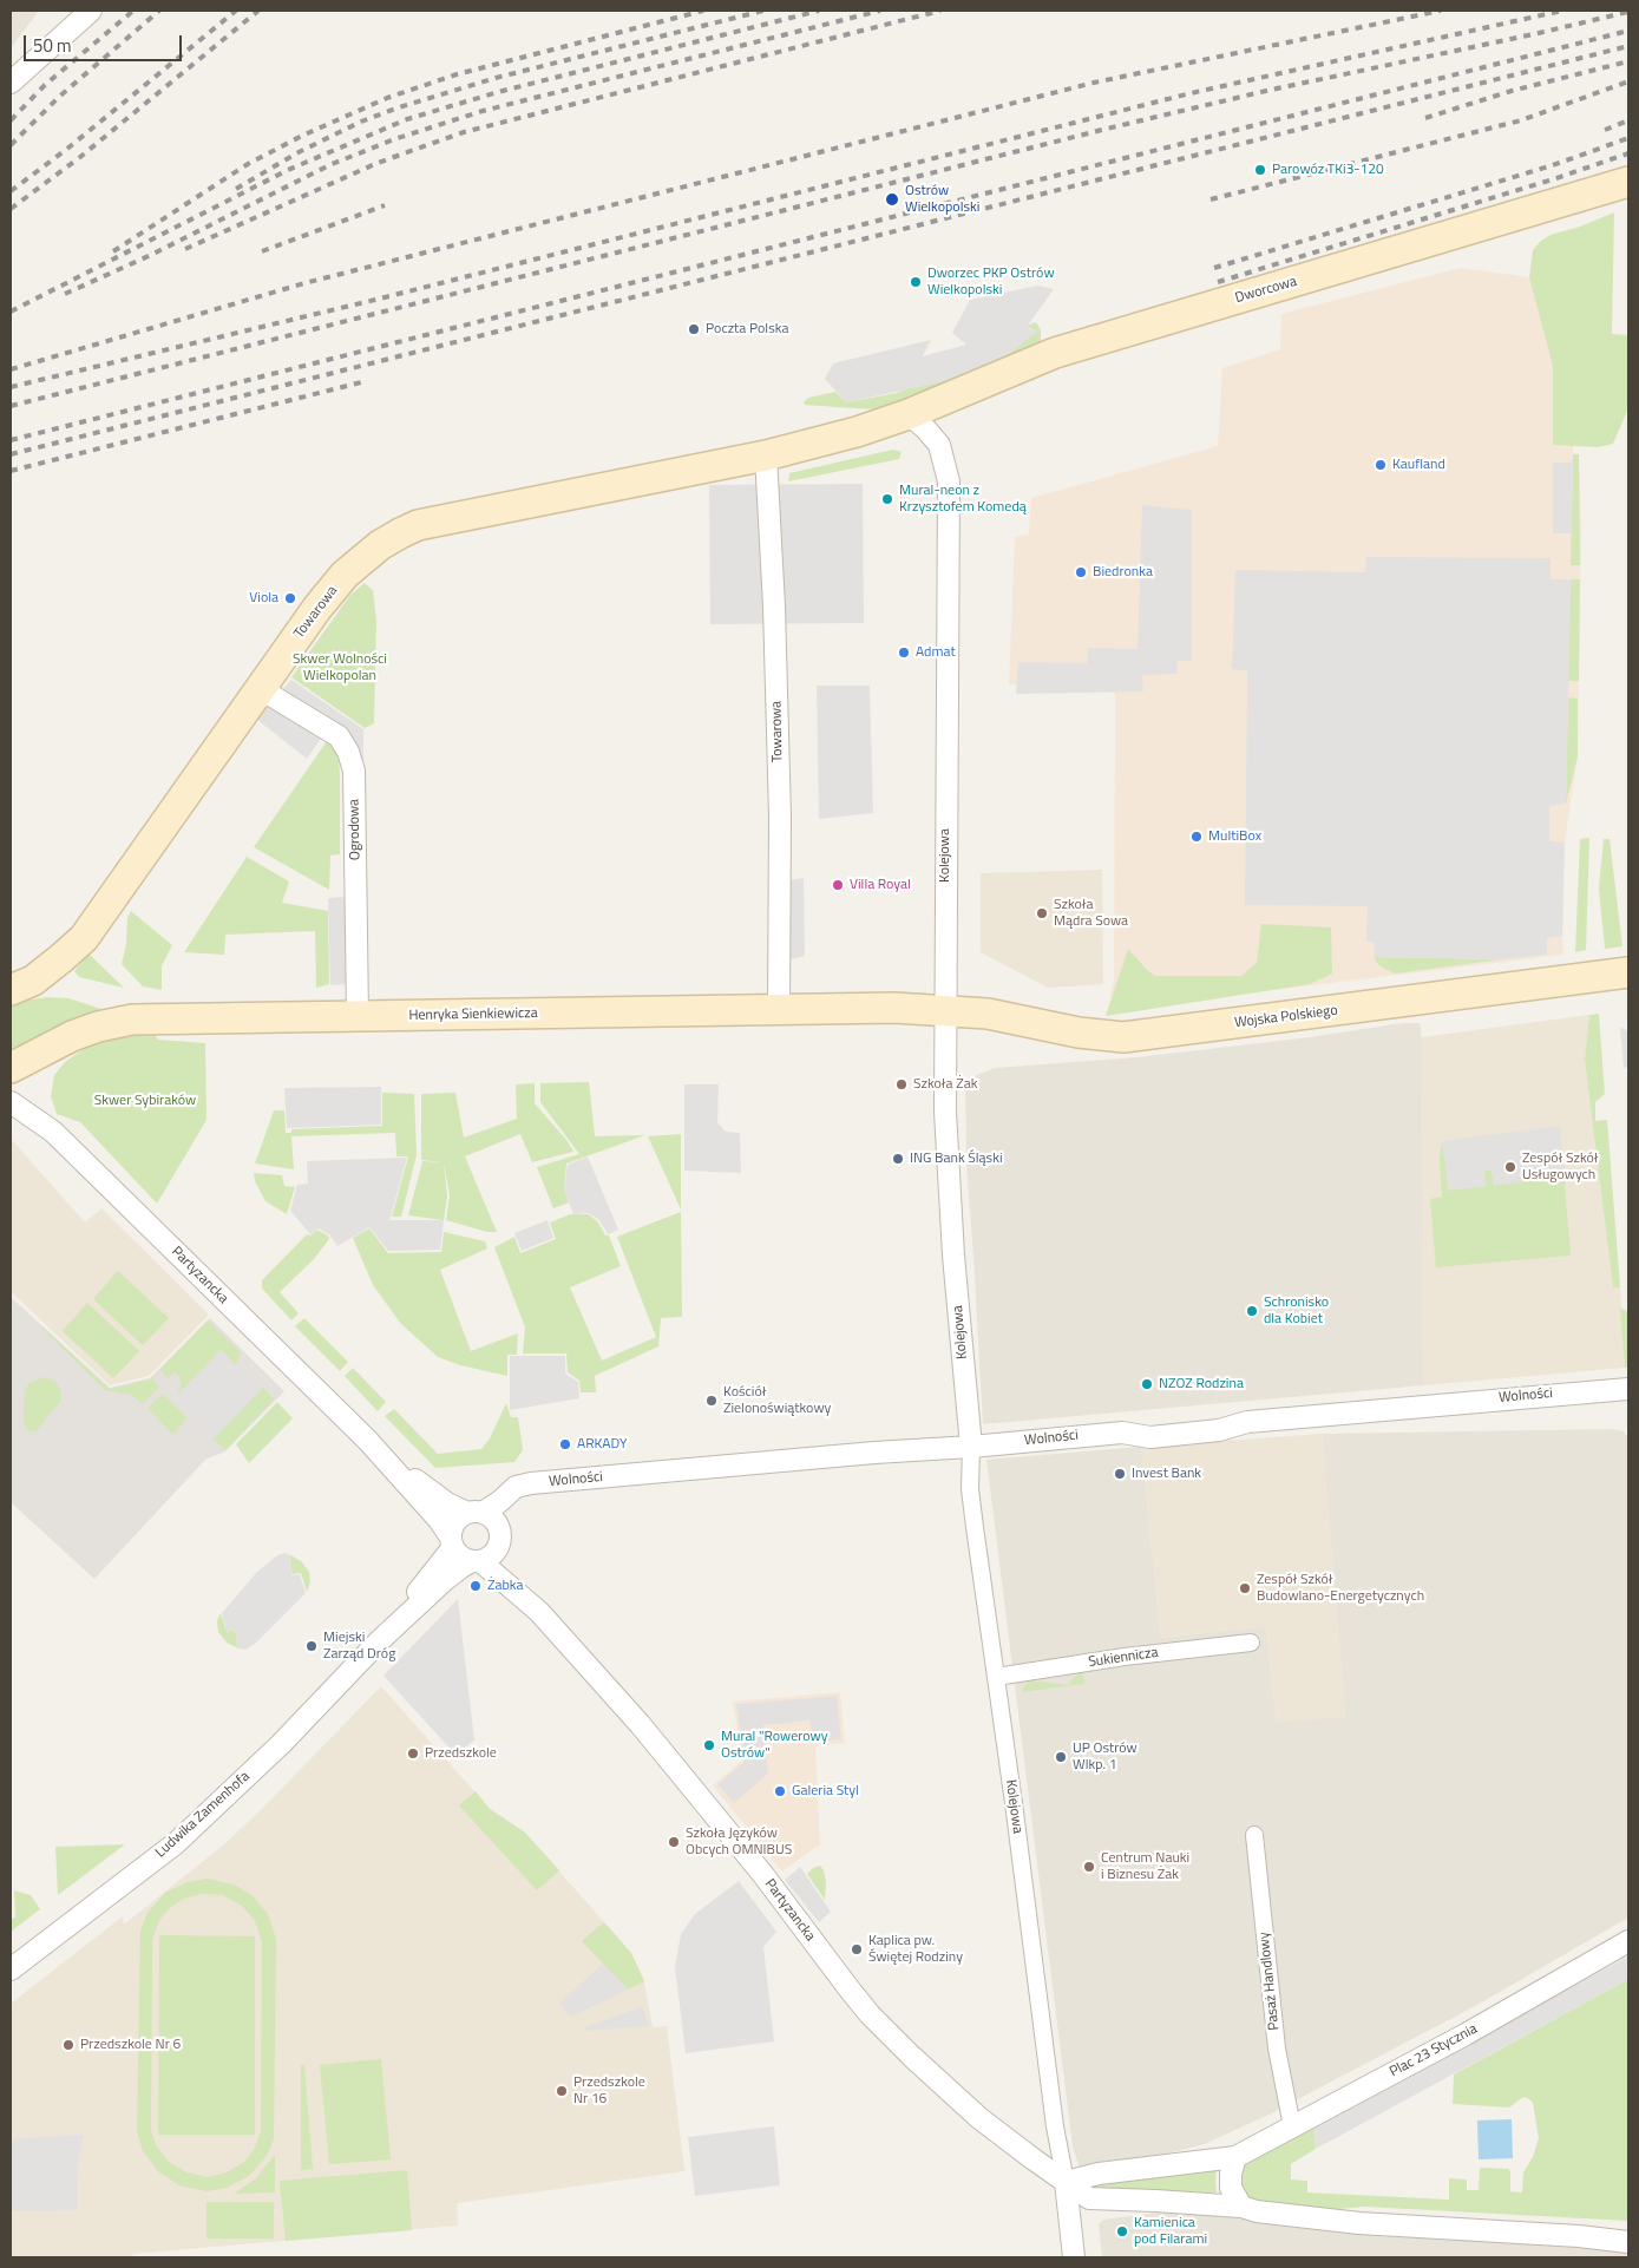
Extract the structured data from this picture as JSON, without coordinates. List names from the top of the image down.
{
  "streets": {
    "main road": [
      "Dworcowa",
      "Towarowa",
      "Henryka Sienkiewicza",
      "Wojska Polskiego"
    ],
    "street": [
      "Ogrodowa",
      "Kolejowa",
      "Partyzancka",
      "Wolności",
      "Sukiennicza",
      "Ludwika Zamenhofa",
      "Pasaż Handlowy",
      "Plac 23 Stycznia"
    ]
  },
  "crossings": [
    ["Dworcowa", "Towarowa"],
    ["Dworcowa", "Kolejowa"],
    ["Towarowa", "Ogrodowa"],
    ["Towarowa", "Kolejowa"],
    ["Towarowa", "Henryka Sienkiewicza"],
    ["Ogrodowa", "Henryka Sienkiewicza"],
    ["Kolejowa", "Henryka Sienkiewicza"],
    ["Kolejowa", "Wojska Polskiego"],
    ["Kolejowa", "Partyzancka"],
    ["Kolejowa", "Wolności"],
    ["Kolejowa", "Sukiennicza"],
    ["Kolejowa", "Plac 23 Stycznia"],
    ["Henryka Sienkiewicza", "Wojska Polskiego"],
    ["Partyzancka", "Wolności"],
    ["Partyzancka", "Ludwika Zamenhofa"],
    ["Partyzancka", "Plac 23 Stycznia"],
    ["Wolności", "Ludwika Zamenhofa"],
    ["Pasaż Handlowy", "Plac 23 Stycznia"]
  ],
  "parks": ["Skwer Wolności Wielkopolan", "Skwer Sybiraków"],
  "places": [
    "Parowóz TKi3-120",
    "Ostrów Wielkopolski",
    "Dworzec PKP Ostrów Wielkopolski",
    "Poczta Polska",
    "Kaufland",
    "Mural-neon z Krzysztofem Komedą",
    "Biedronka",
    "Viola",
    "Admat",
    "MultiBox",
    "Villa Royal",
    "Szkoła Mądra Sowa",
    "Szkoła Żak",
    "ING Bank Śląski",
    "Zespół Szkół Usługowych",
    "Schronisko dla Kobiet",
    "NZOZ Rodzina",
    "Kościół Zielonoświątkowy",
    "ARKADY",
    "Invest Bank",
    "Żabka",
    "Zespół Szkół Budowlano-Energetycznych",
    "Miejski Zarząd Dróg",
    "Mural \"Rowerowy Ostrów\"",
    "Przedszkole",
    "UP Ostrów Wlkp. 1",
    "Galeria Styl",
    "Szkoła Języków Obcych OMNIBUS",
    "Centrum Nauki i Biznesu Żak",
    "Kaplica pw. Świętej Rodziny",
    "Przedszkole Nr 6",
    "Przedszkole Nr 16",
    "Kamienica pod Filarami"
  ],
  "scale_bar": "50 m"
}
